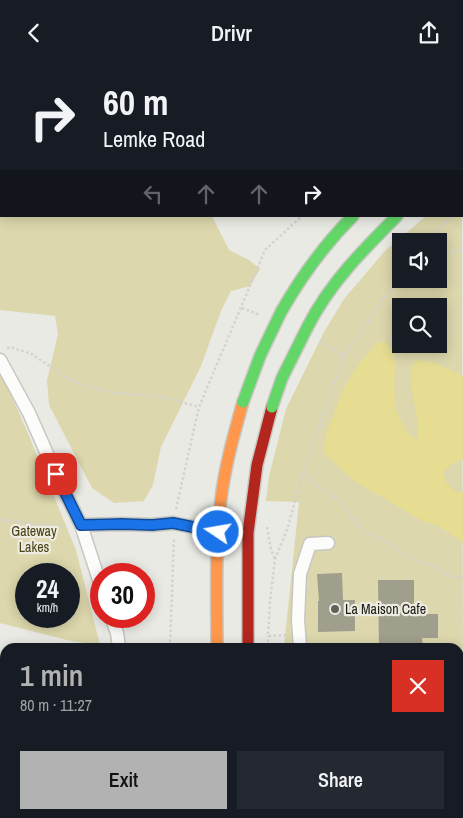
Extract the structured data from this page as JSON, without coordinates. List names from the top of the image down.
{
  "parks": ["Gateway Lakes"],
  "places": ["La Maison Cafe"],
  "page": {
    "header": "Drivr",
    "turn": ["60 m", "Lemke Road"],
    "speed": "24 km/h",
    "limit": "30",
    "heading": ["1 min", "80 m · 11:27"],
    "buttons": ["Exit", "Share"]
  }
}
